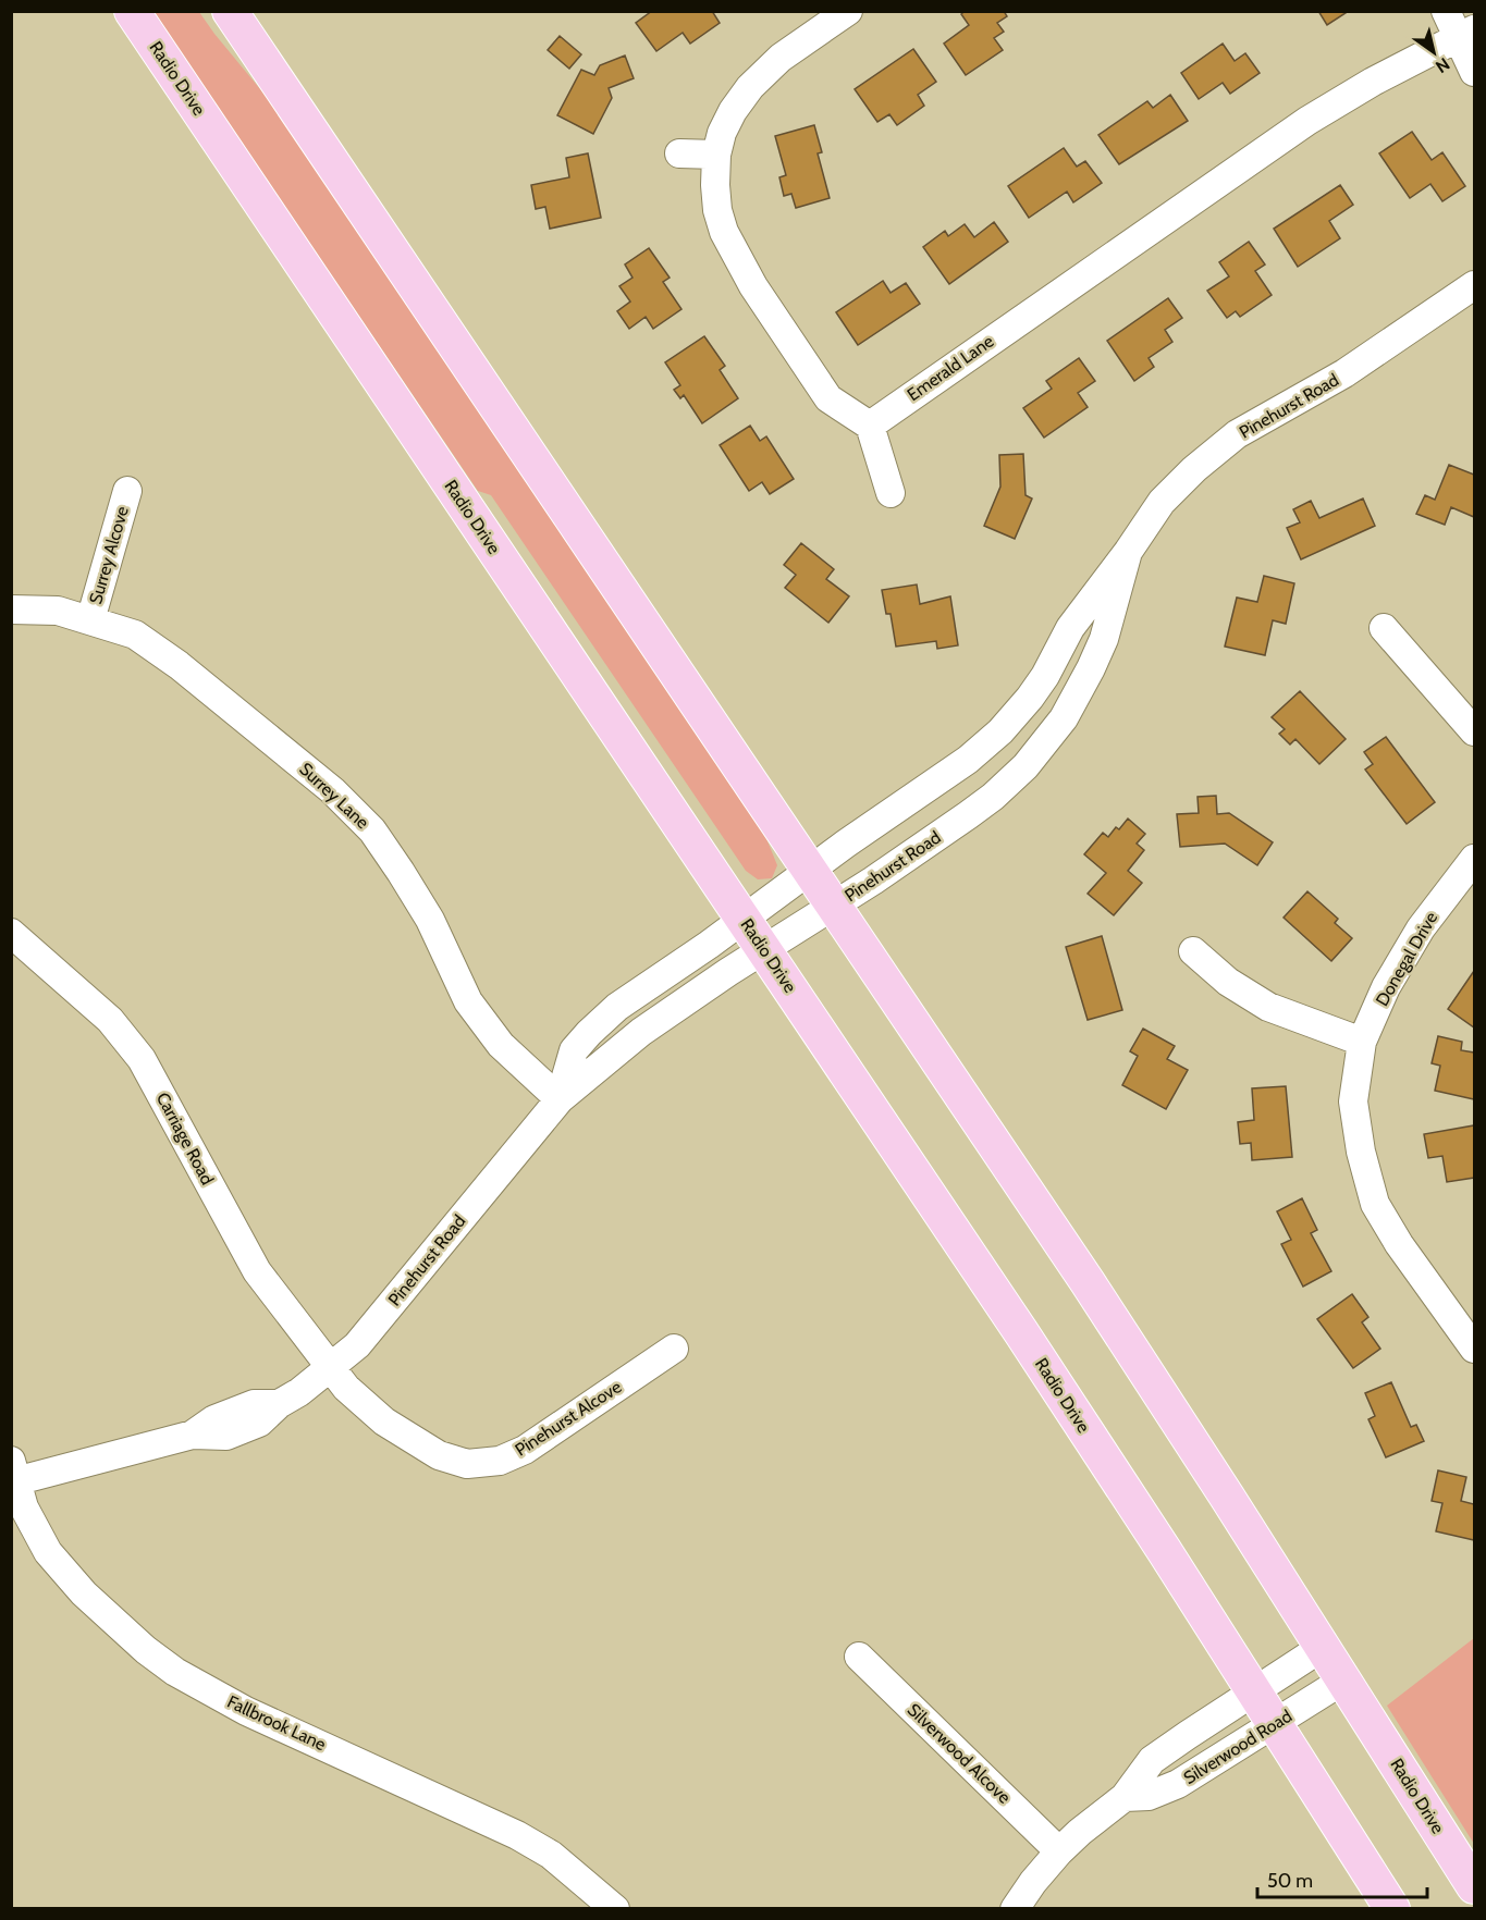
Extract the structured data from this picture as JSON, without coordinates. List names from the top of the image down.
{
  "streets": {
    "main road": ["Radio Drive"],
    "street": [
      "Emerald Lane",
      "Pinehurst Road",
      "Surrey Alcove",
      "Surrey Lane",
      "Donegal Drive",
      "Carriage Road",
      "Pinehurst Alcove",
      "Fallbrook Lane",
      "Silverwood Road",
      "Silverwood Alcove"
    ]
  },
  "crossings": [
    ["Radio Drive", "Pinehurst Road"],
    ["Radio Drive", "Silverwood Road"],
    ["Pinehurst Road", "Surrey Lane"],
    ["Pinehurst Road", "Carriage Road"],
    ["Pinehurst Road", "Pinehurst Alcove"],
    ["Pinehurst Road", "Fallbrook Lane"],
    ["Surrey Alcove", "Surrey Lane"],
    ["Carriage Road", "Pinehurst Alcove"],
    ["Silverwood Road", "Silverwood Alcove"]
  ],
  "scale_bar": "50 m",
  "north": "bottom right"
}
